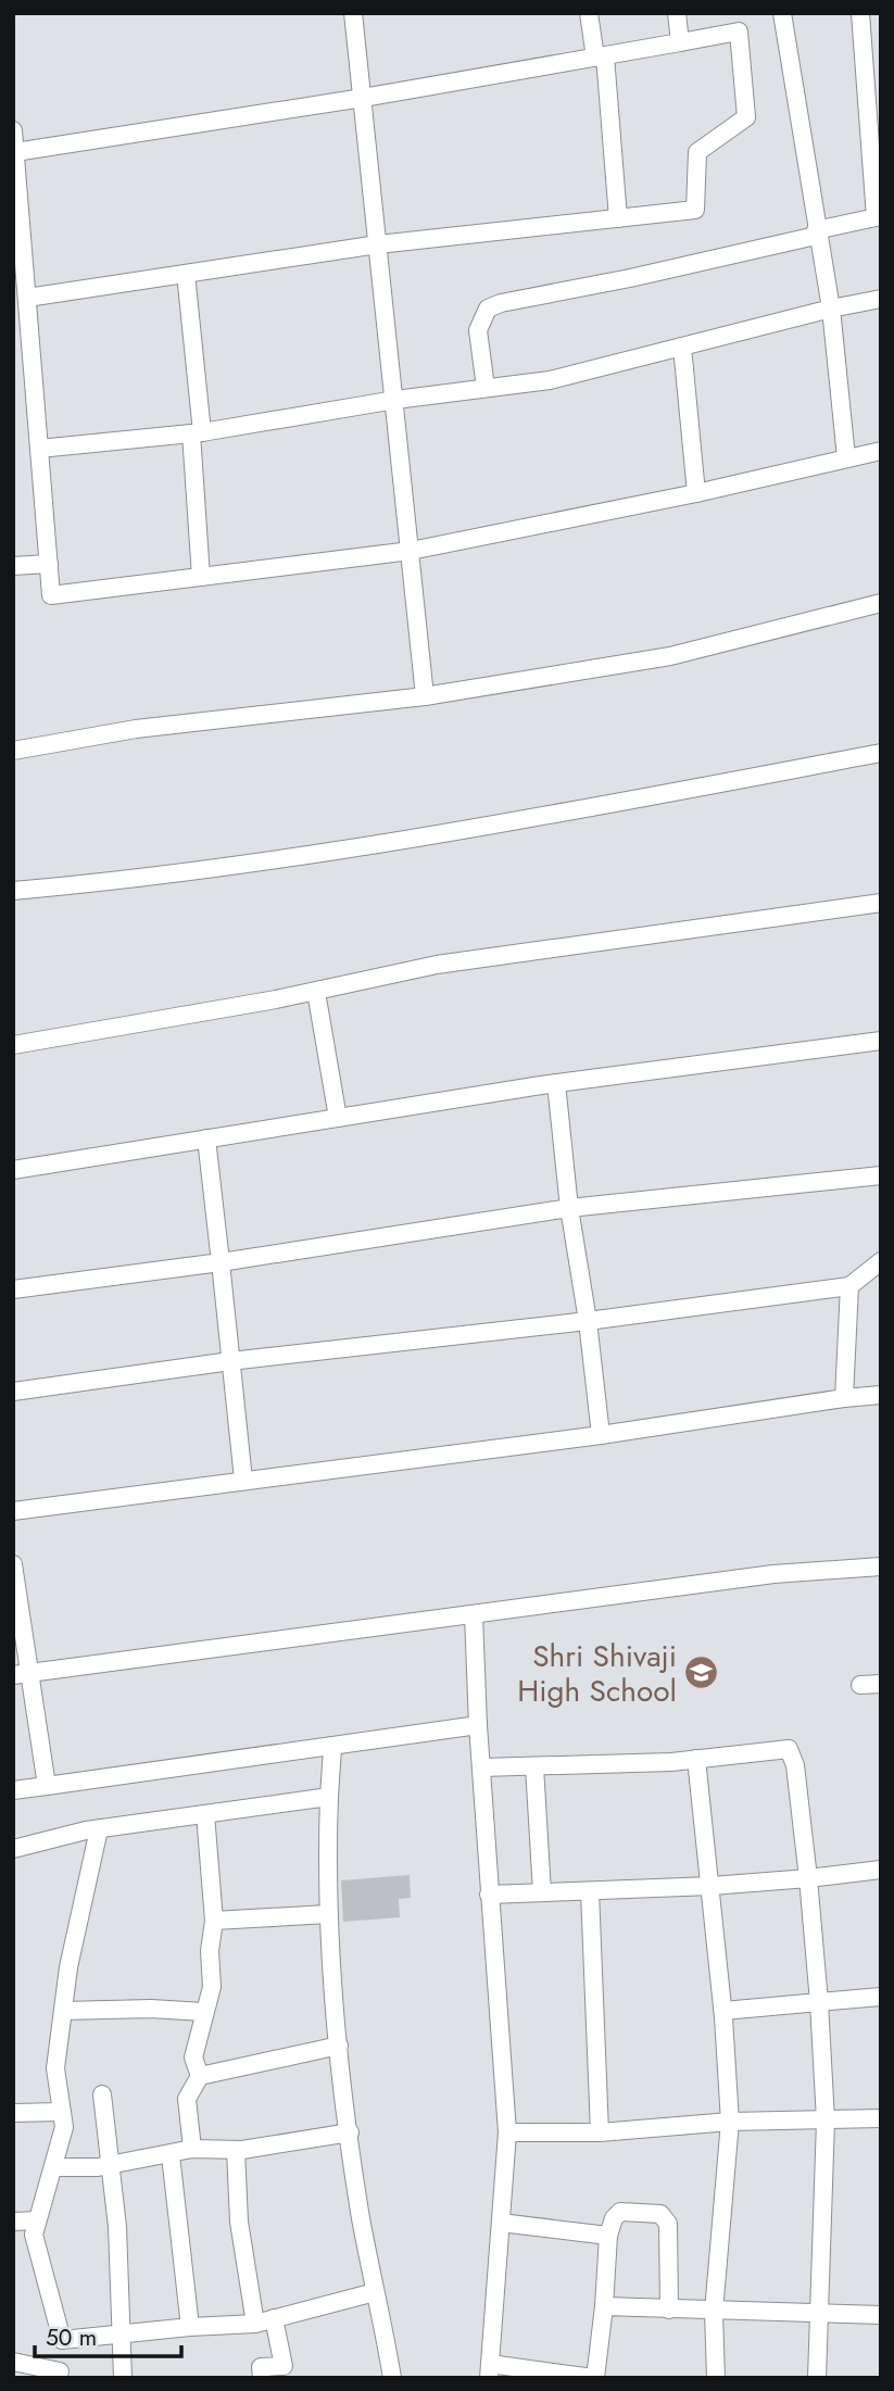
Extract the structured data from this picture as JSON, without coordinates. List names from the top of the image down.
{
  "places": {
    "school or university": ["Shri Shivaji High School"]
  },
  "scale_bar": "50 m"
}
